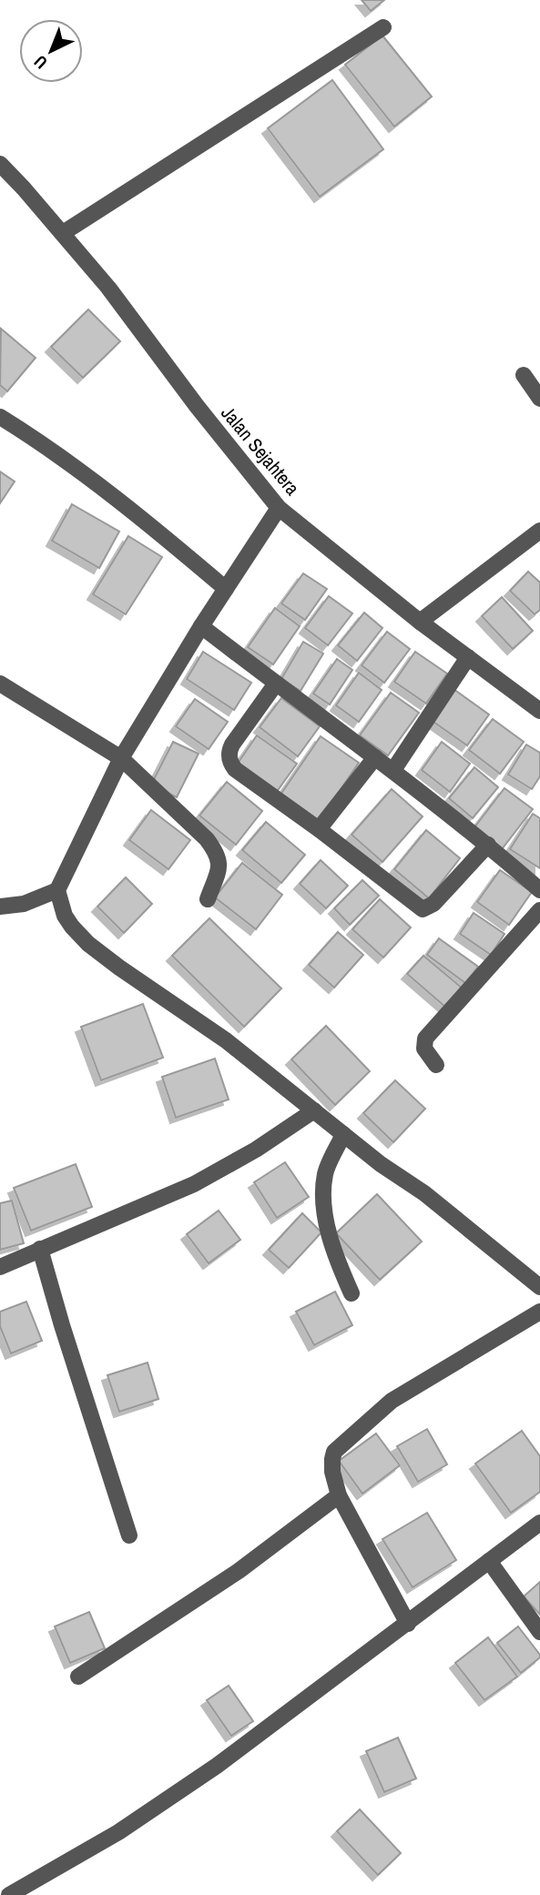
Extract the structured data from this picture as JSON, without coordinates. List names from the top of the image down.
{
  "streets": {
    "street": ["Jalan Sejahtera"]
  },
  "north": "bottom left"
}
